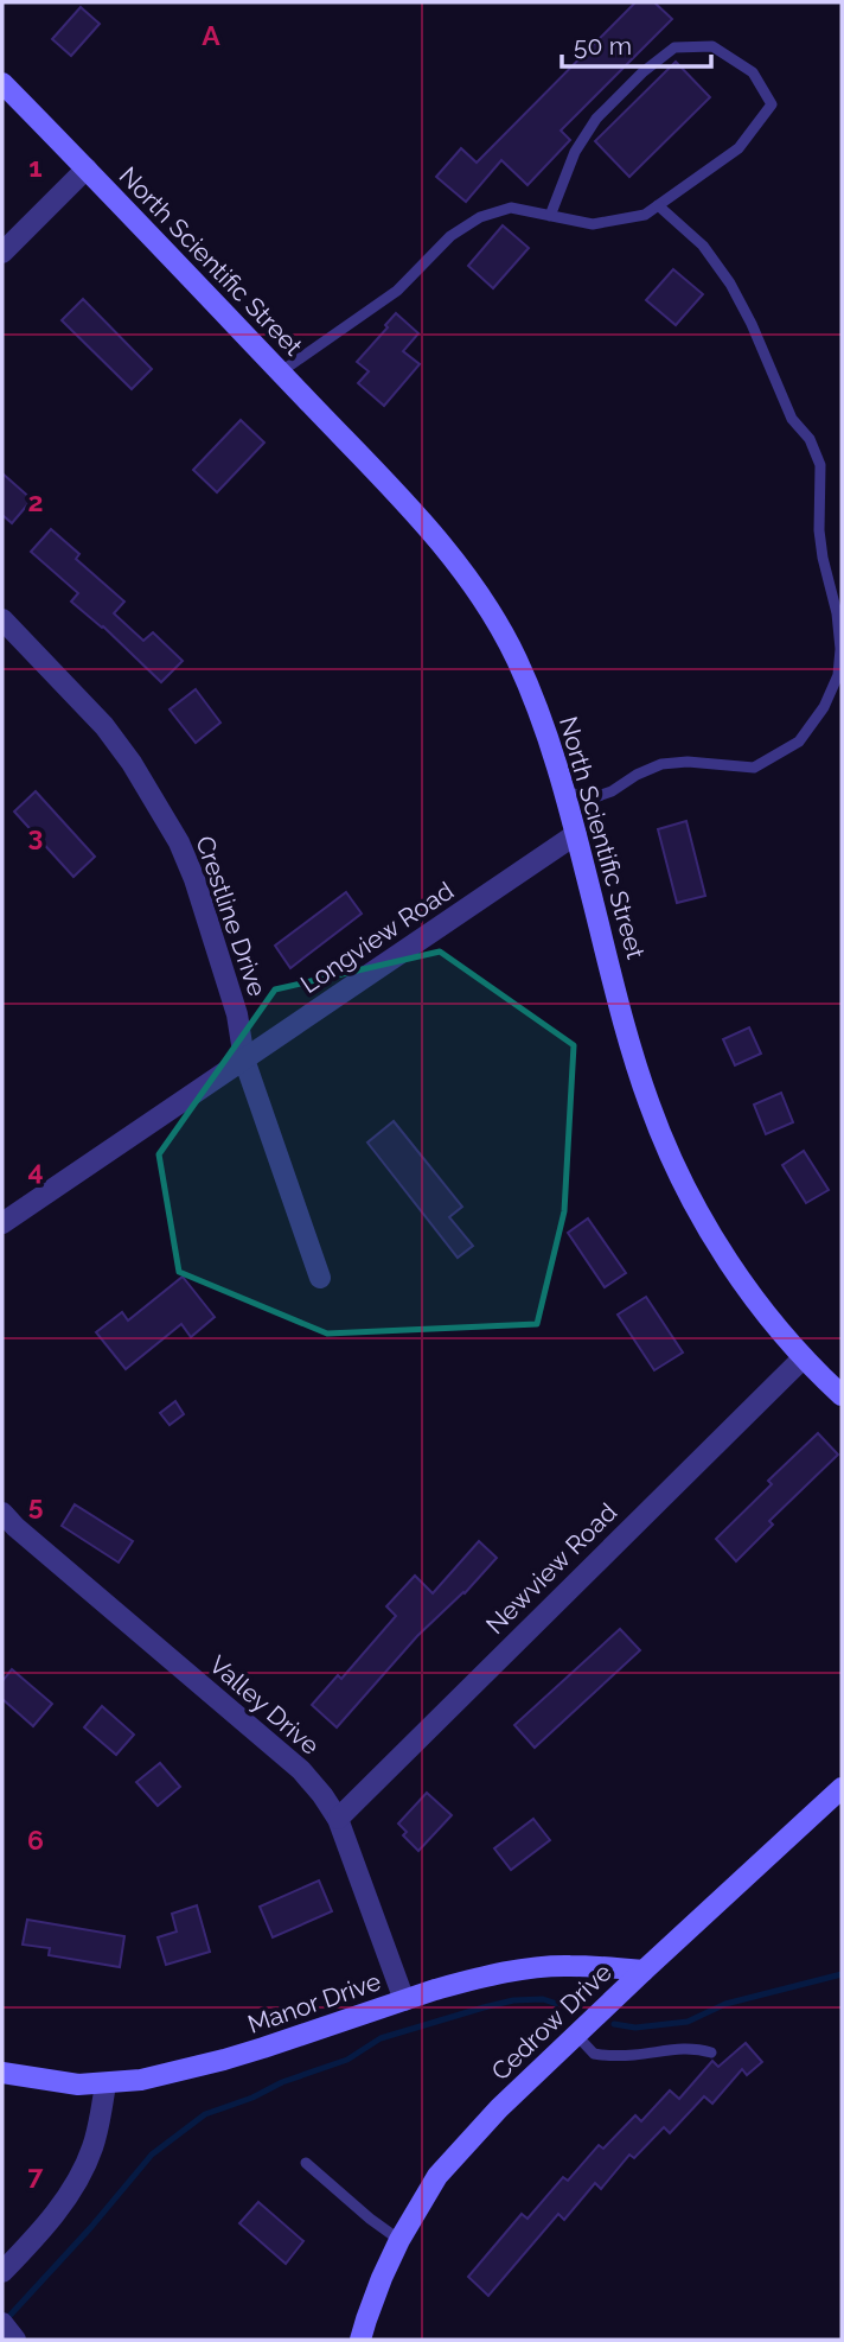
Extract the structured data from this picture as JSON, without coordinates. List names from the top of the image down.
{
  "streets": {
    "street": [
      "North Scientific Street",
      "Crestline Drive",
      "Longview Road",
      "Newview Road",
      "Valley Drive",
      "Manor Drive",
      "Cedrow Drive"
    ]
  },
  "crossings": [
    ["North Scientific Street", "Longview Road"],
    ["North Scientific Street", "Newview Road"],
    ["Crestline Drive", "Longview Road"],
    ["Newview Road", "Valley Drive"],
    ["Valley Drive", "Manor Drive"],
    ["Manor Drive", "Cedrow Drive"]
  ],
  "scale_bar": "50 m",
  "grid": {
    "columns": ["A"],
    "rows": [
      "1",
      "2",
      "3",
      "4",
      "5",
      "6",
      "7"
    ]
  }
}
